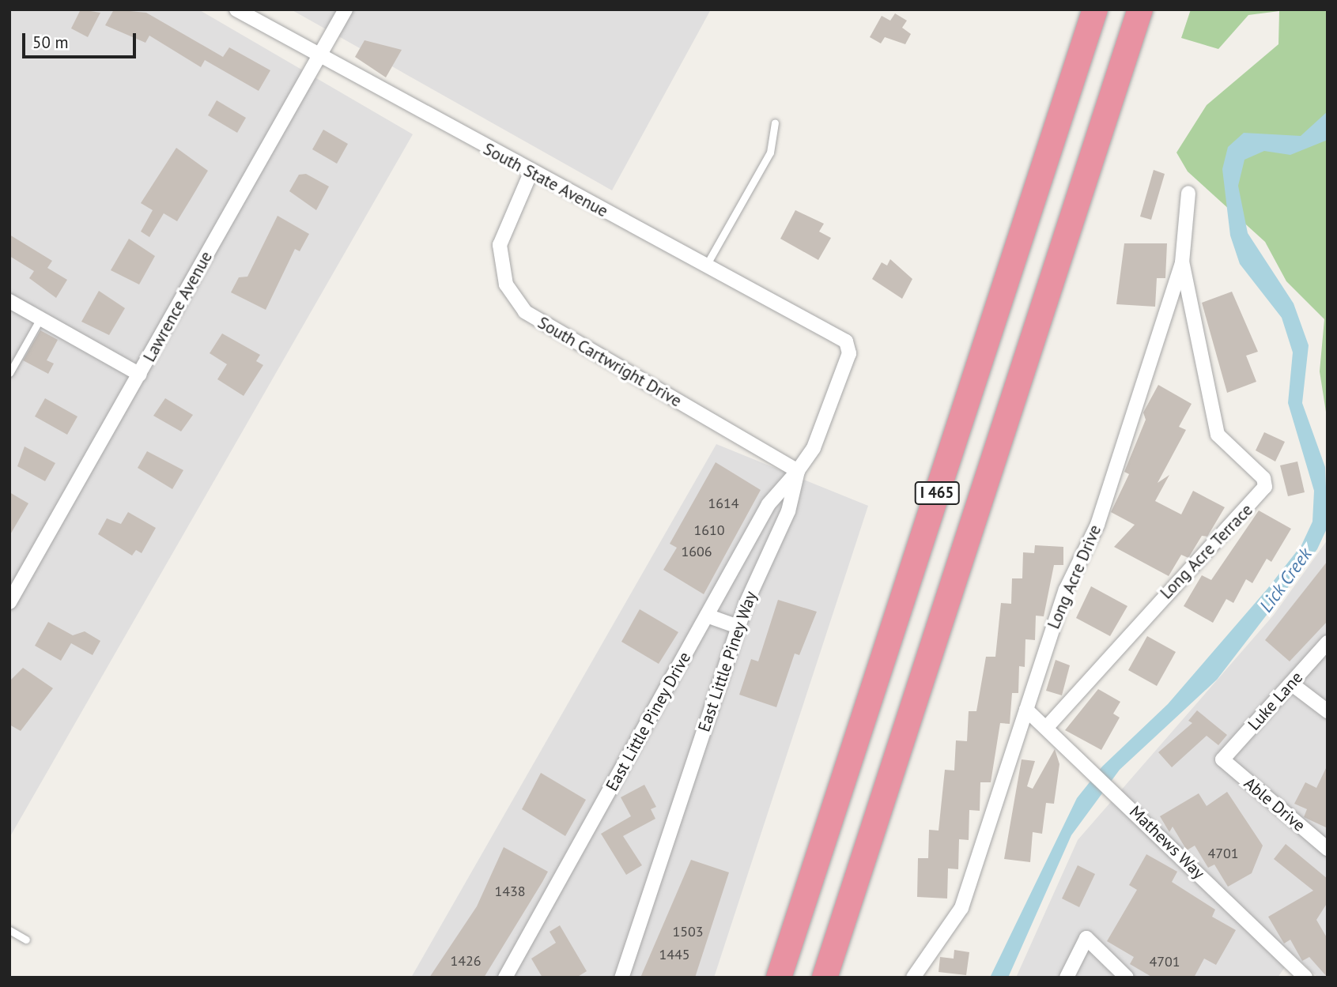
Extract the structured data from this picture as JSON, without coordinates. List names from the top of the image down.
{
  "streets": {
    "highway": ["I 465"],
    "street": [
      "South State Avenue",
      "Lawrence Avenue",
      "South Cartwright Drive",
      "Long Acre Terrace",
      "Long Acre Drive",
      "East Little Piney Way",
      "Luke Lane",
      "East Little Piney Drive",
      "Able Drive",
      "Mathews Way"
    ]
  },
  "crossings": [
    ["South State Avenue", "Lawrence Avenue"],
    ["South State Avenue", "South Cartwright Drive"],
    ["South State Avenue", "East Little Piney Way"],
    ["South Cartwright Drive", "East Little Piney Way"],
    ["South Cartwright Drive", "East Little Piney Drive"],
    ["Long Acre Terrace", "Long Acre Drive"],
    ["Long Acre Terrace", "Mathews Way"],
    ["Long Acre Drive", "Mathews Way"],
    ["East Little Piney Way", "East Little Piney Drive"],
    ["Luke Lane", "Able Drive"]
  ],
  "water": ["Lick Creek"],
  "house_numbers": [
    "1614",
    "1610",
    "1606",
    "4701",
    "1438",
    "1503",
    "1445",
    "1426",
    "4701"
  ],
  "scale_bar": "50 m"
}
